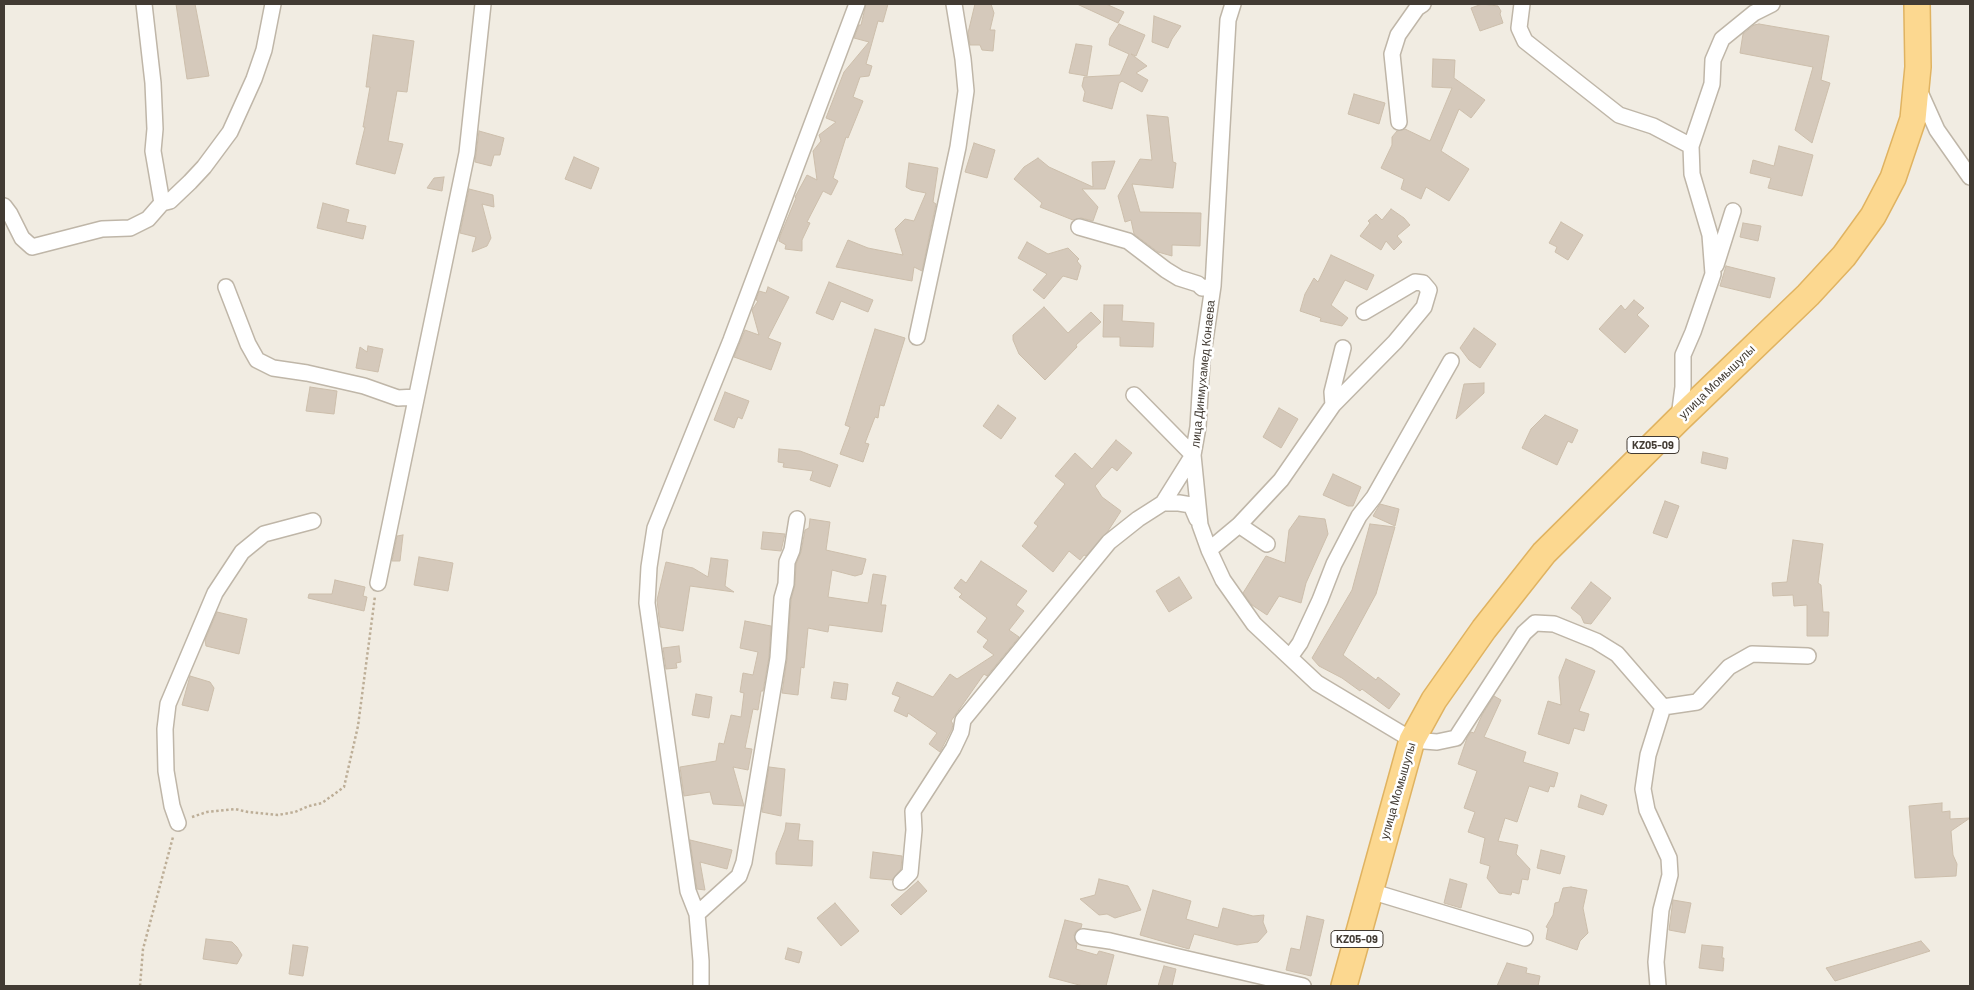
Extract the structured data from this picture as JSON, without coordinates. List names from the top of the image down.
{
  "streets": {
    "main road": ["улица Момышулы", "KZ05-09"],
    "street": ["лица Динмухамед Конаева"]
  },
  "crossings": [
    ["лица Динмухамед Конаева", "улица Момышулы"],
    ["улица Момышулы", "KZ05-09"]
  ]
}
